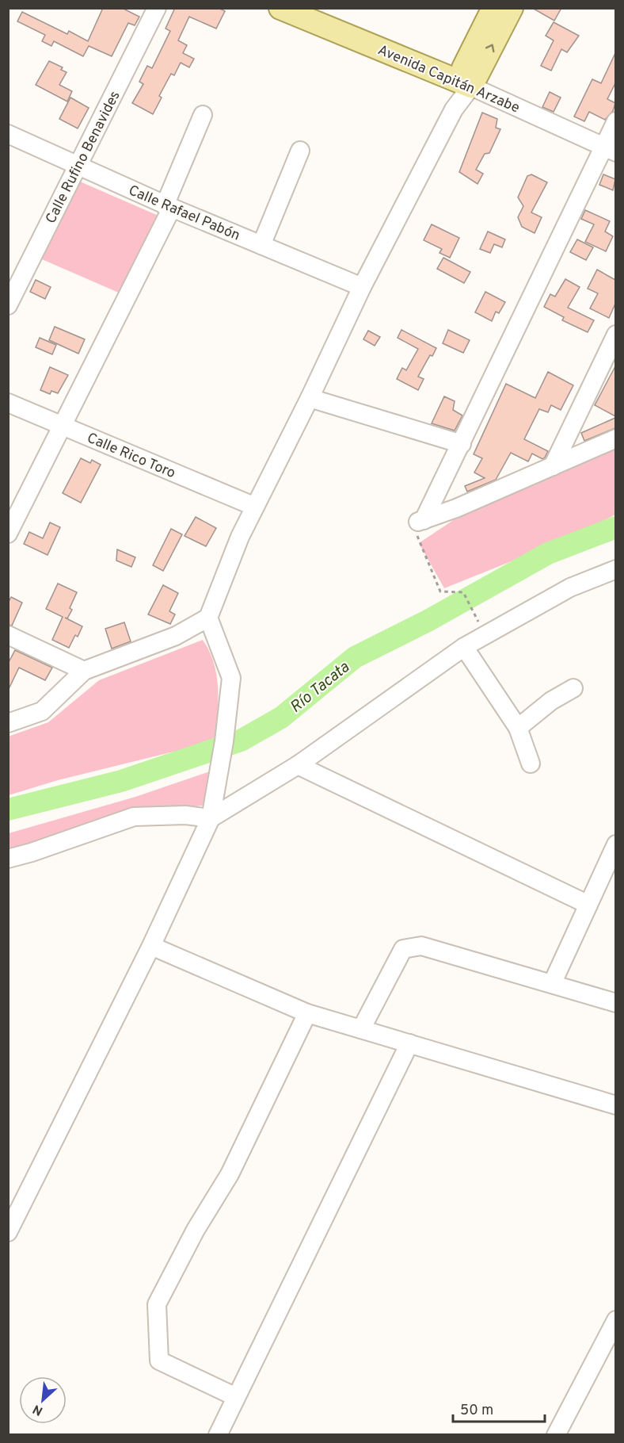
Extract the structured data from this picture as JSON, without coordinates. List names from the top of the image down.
{
  "streets": {
    "main road": ["Avenida Capitán Arzabe"],
    "street": ["Calle Rufino Benavides", "Calle Rafael Pabón", "Calle Rico Toro"]
  },
  "crossings": [
    ["Calle Rufino Benavides", "Calle Rafael Pabón"]
  ],
  "water": ["Río Tacata"],
  "scale_bar": "50 m",
  "north": "bottom left"
}
